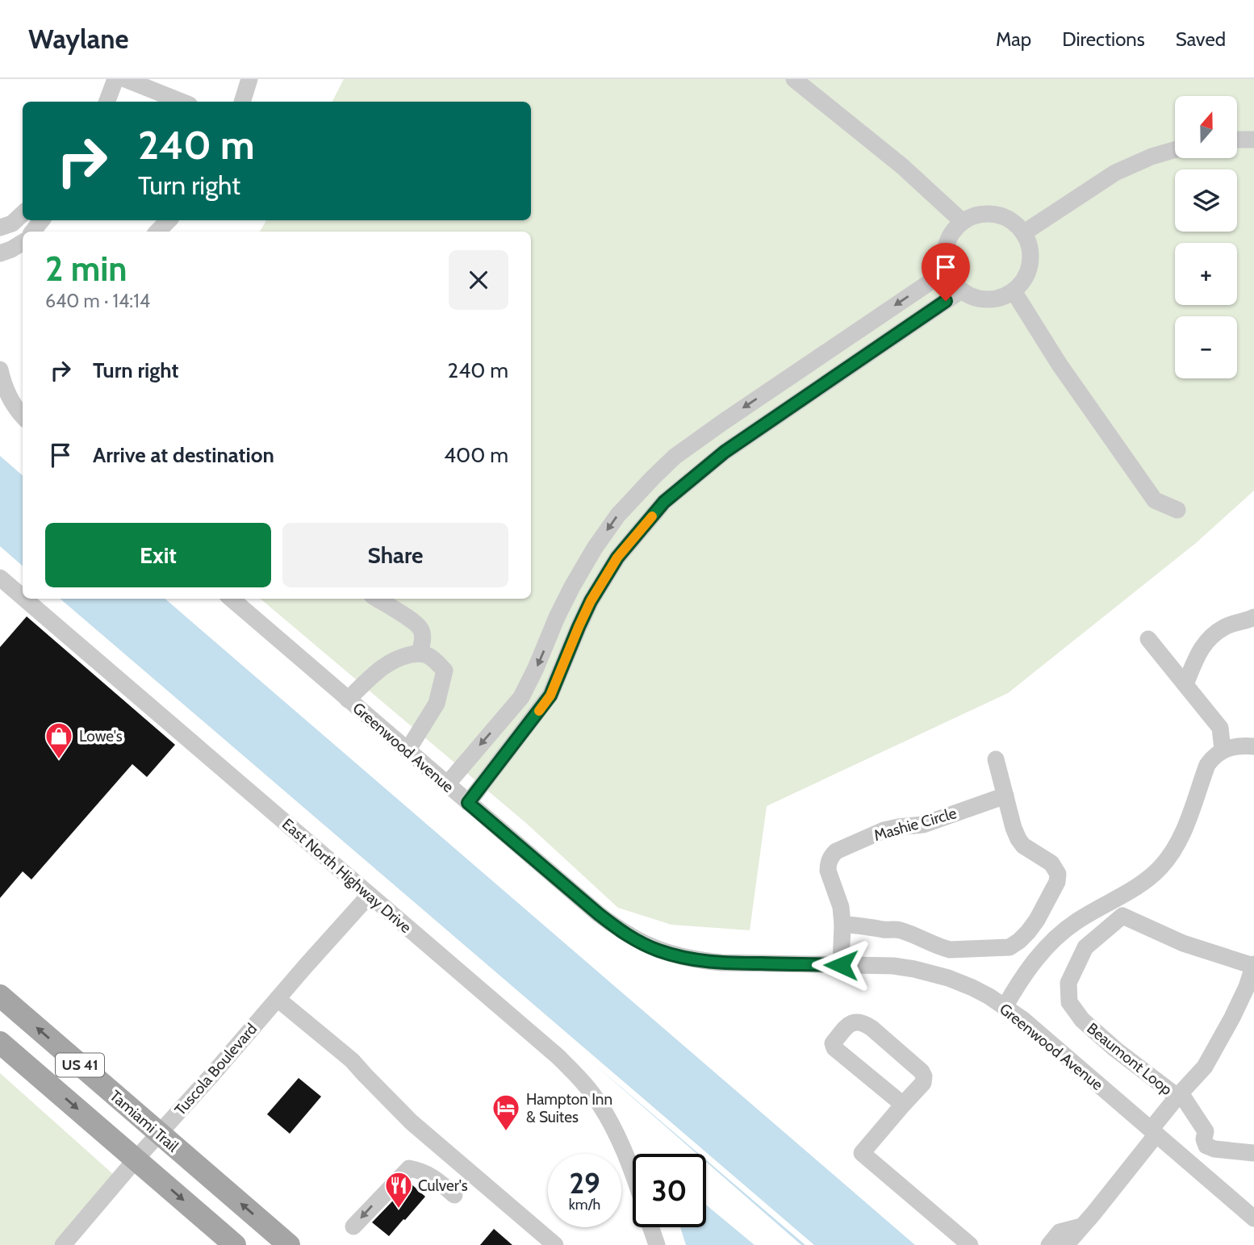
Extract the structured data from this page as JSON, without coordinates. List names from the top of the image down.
{
  "streets": {
    "main road": ["US 41", "Tamiami Trail"],
    "street": [
      "Greenwood Avenue",
      "Mashie Circle",
      "East North Highway Drive",
      "Beaumont Loop",
      "Tuscola Boulevard"
    ]
  },
  "crossings": [
    ["Greenwood Avenue", "Mashie Circle"],
    ["East North Highway Drive", "Tuscola Boulevard"],
    ["US 41", "Tuscola Boulevard"],
    ["Tuscola Boulevard", "Tamiami Trail"]
  ],
  "places": {
    "shop": ["Lowe's"],
    "hotel": ["Hampton Inn & Suites"],
    "restaurant": ["Culver's"]
  },
  "north": "top",
  "page": {
    "header": "Waylane",
    "nav": ["Map", "Directions", "Saved"],
    "map_buttons": ["+", "−"],
    "turn": ["240 m", "Turn right"],
    "heading": ["2 min", "640 m · 14:14"],
    "list": [
      {
        "name": "Turn right",
        "value": "240 m"
      },
      {
        "name": "Arrive at destination",
        "value": "400 m"
      }
    ],
    "buttons": ["Exit", "Share"],
    "speed": "29 km/h",
    "limit": "30"
  }
}
